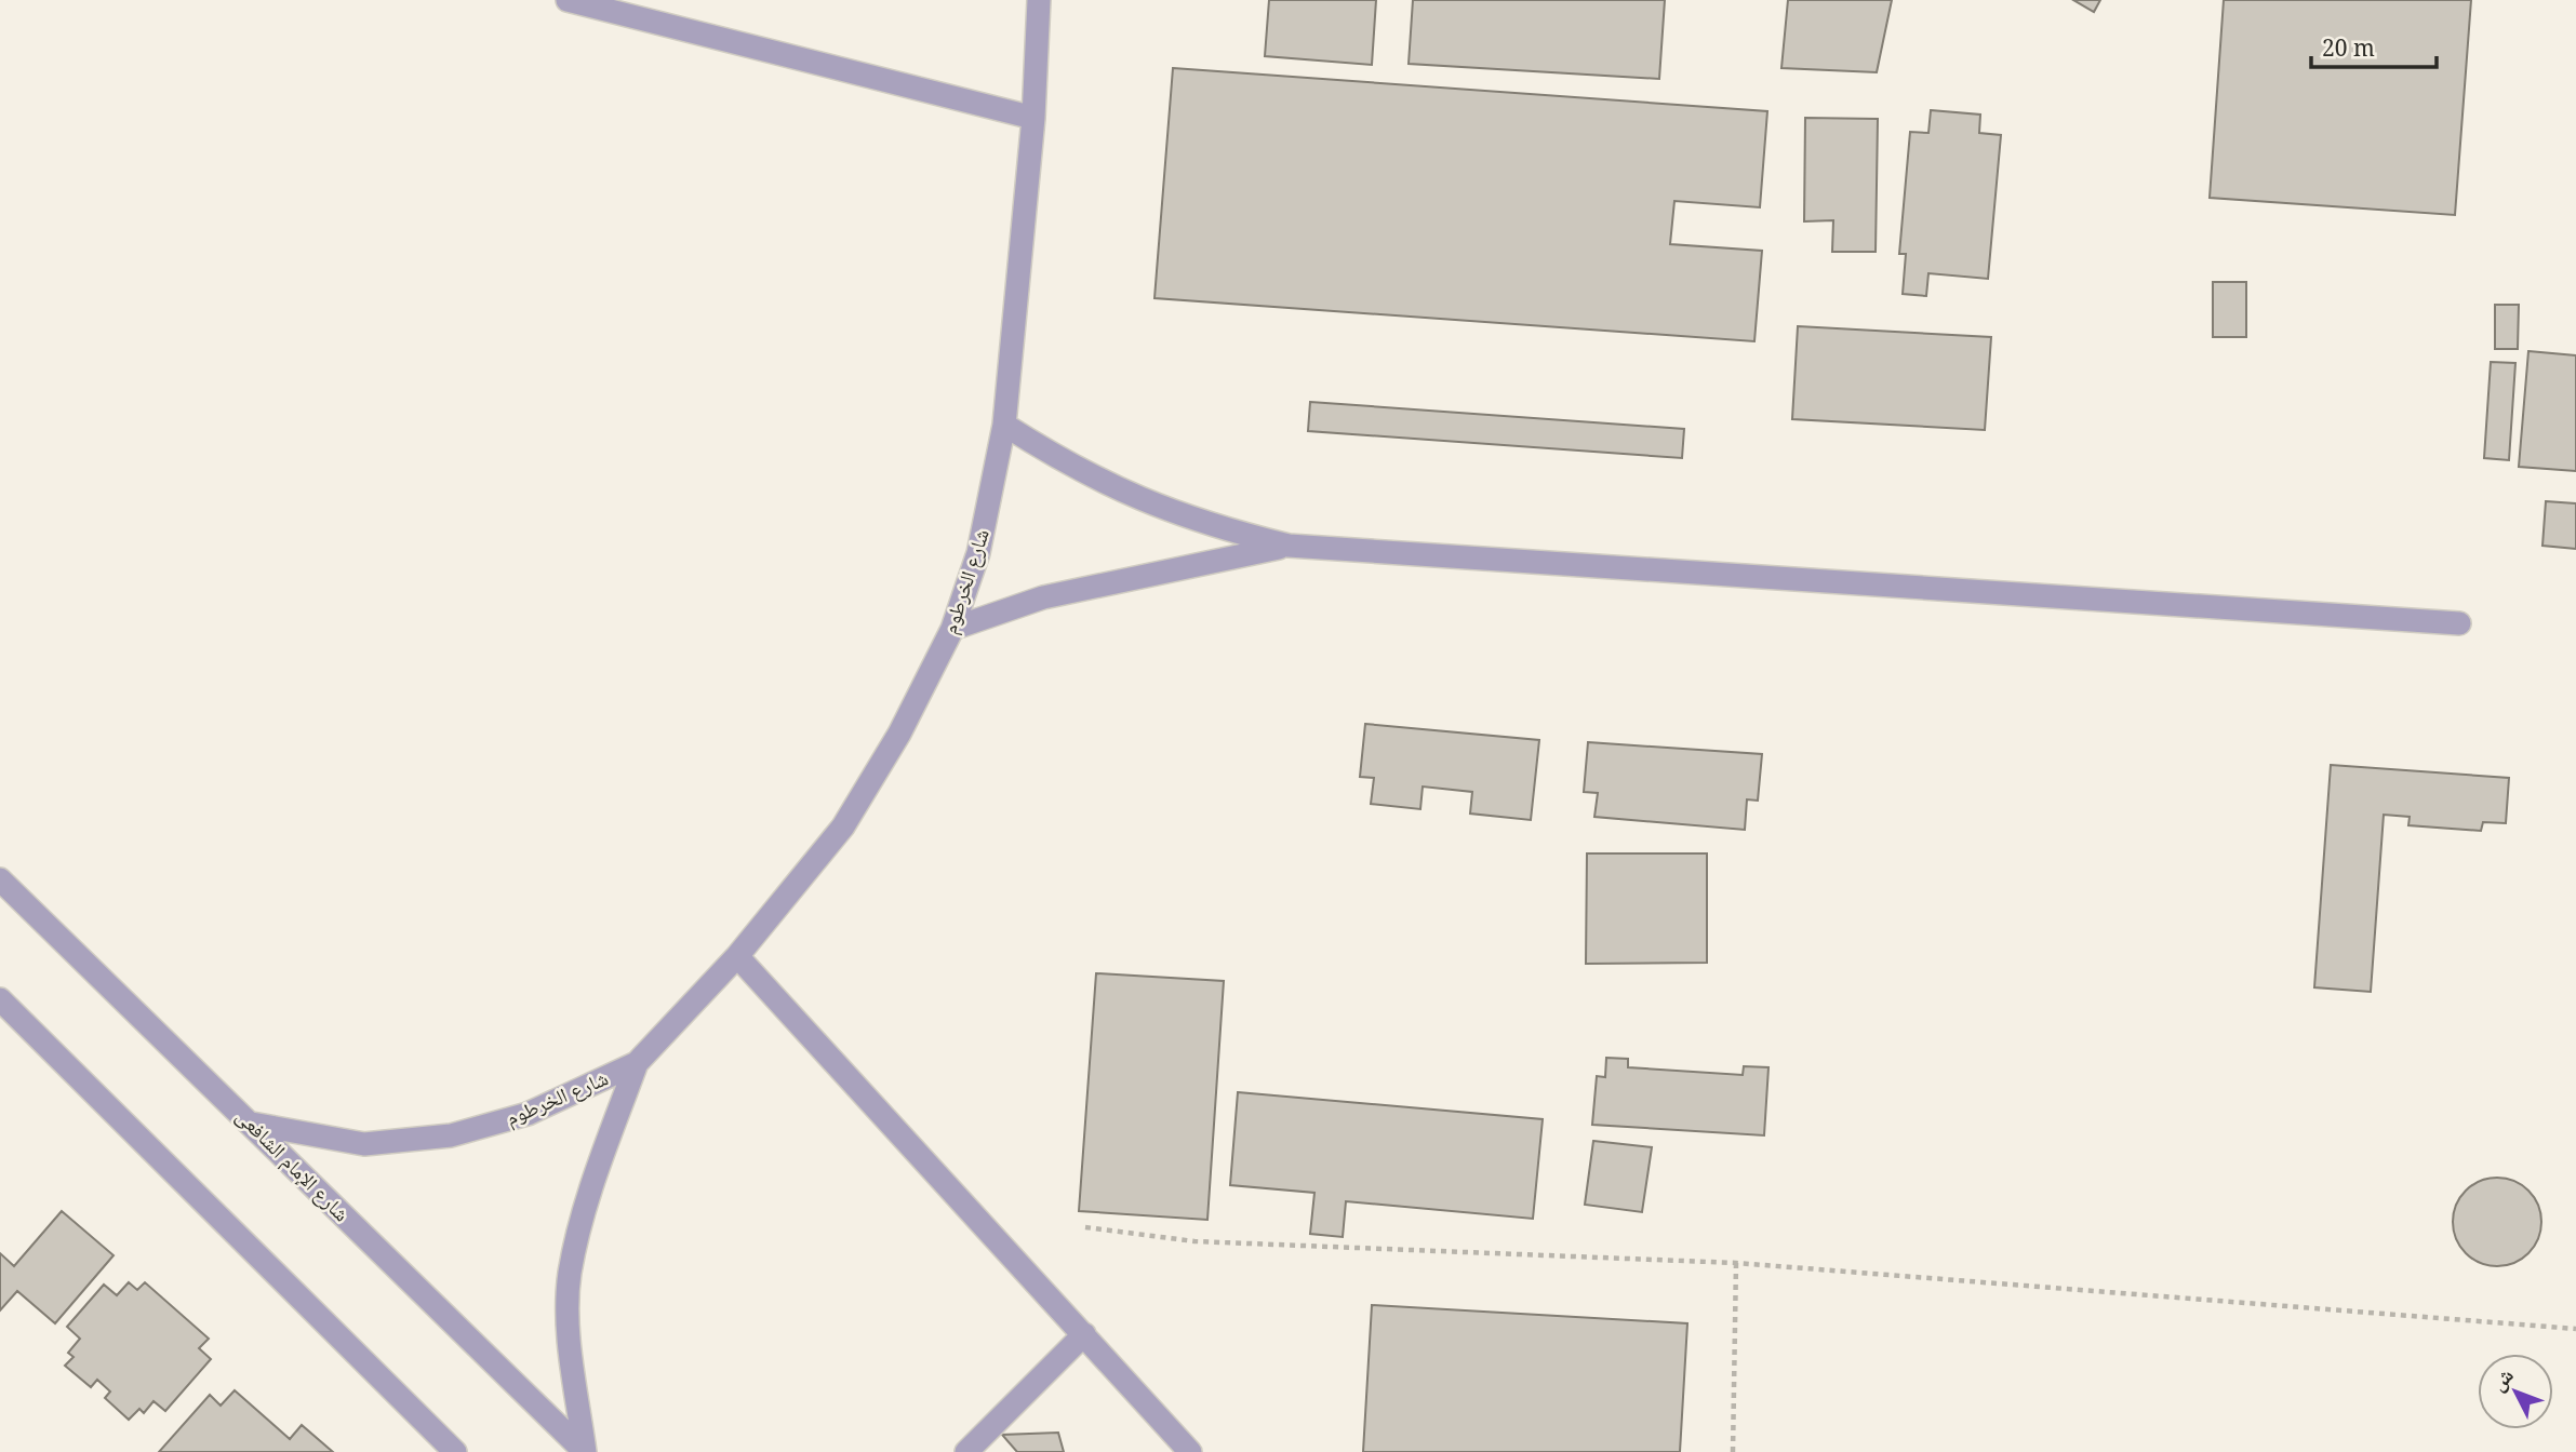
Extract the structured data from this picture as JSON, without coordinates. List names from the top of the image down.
{
  "streets": {
    "street": ["شارع الخرطوم", "شارع الإمام الشافعى"]
  },
  "crossings": [
    ["شارع الخرطوم", "شارع الإمام الشافعى"]
  ],
  "scale_bar": "20 m",
  "north": "top left"
}
